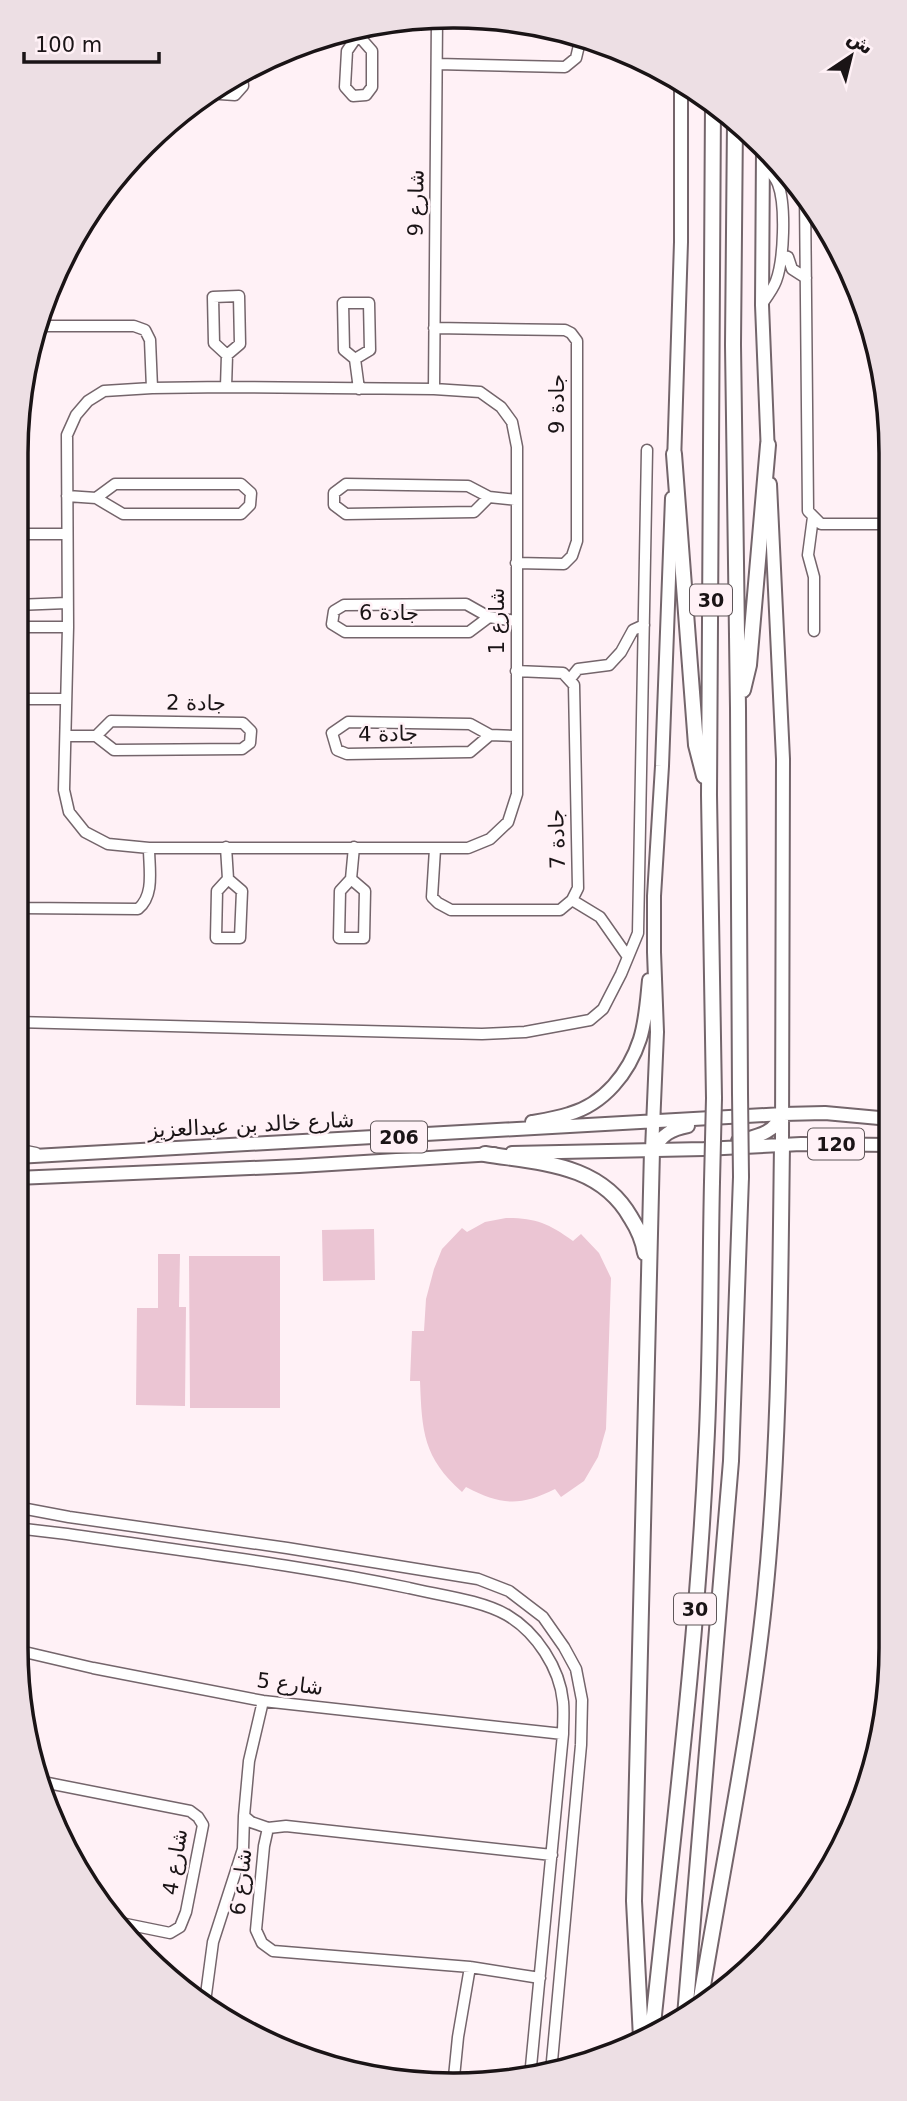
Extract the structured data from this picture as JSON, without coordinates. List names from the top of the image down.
{
  "streets": {
    "highway": ["30"],
    "main road": ["شارع خالد بن عبدالعزيز", "206", "120"],
    "street": [
      "شارع 9",
      "جادة 9",
      "جادة 6",
      "شارع 1",
      "جادة 2",
      "جادة 4",
      "جادة 7",
      "شارع 5",
      "شارع 4",
      "شارع 6"
    ]
  },
  "crossings": [
    ["شارع 9", "جادة 9"],
    ["شارع 9", "شارع 1"],
    ["جادة 9", "شارع 1"],
    ["جادة 6", "شارع 1"],
    ["شارع 1", "جادة 2"],
    ["شارع 1", "جادة 4"],
    ["شارع خالد بن عبدالعزيز", "120"]
  ],
  "scale_bar": "100 m",
  "north": "top right"
}
